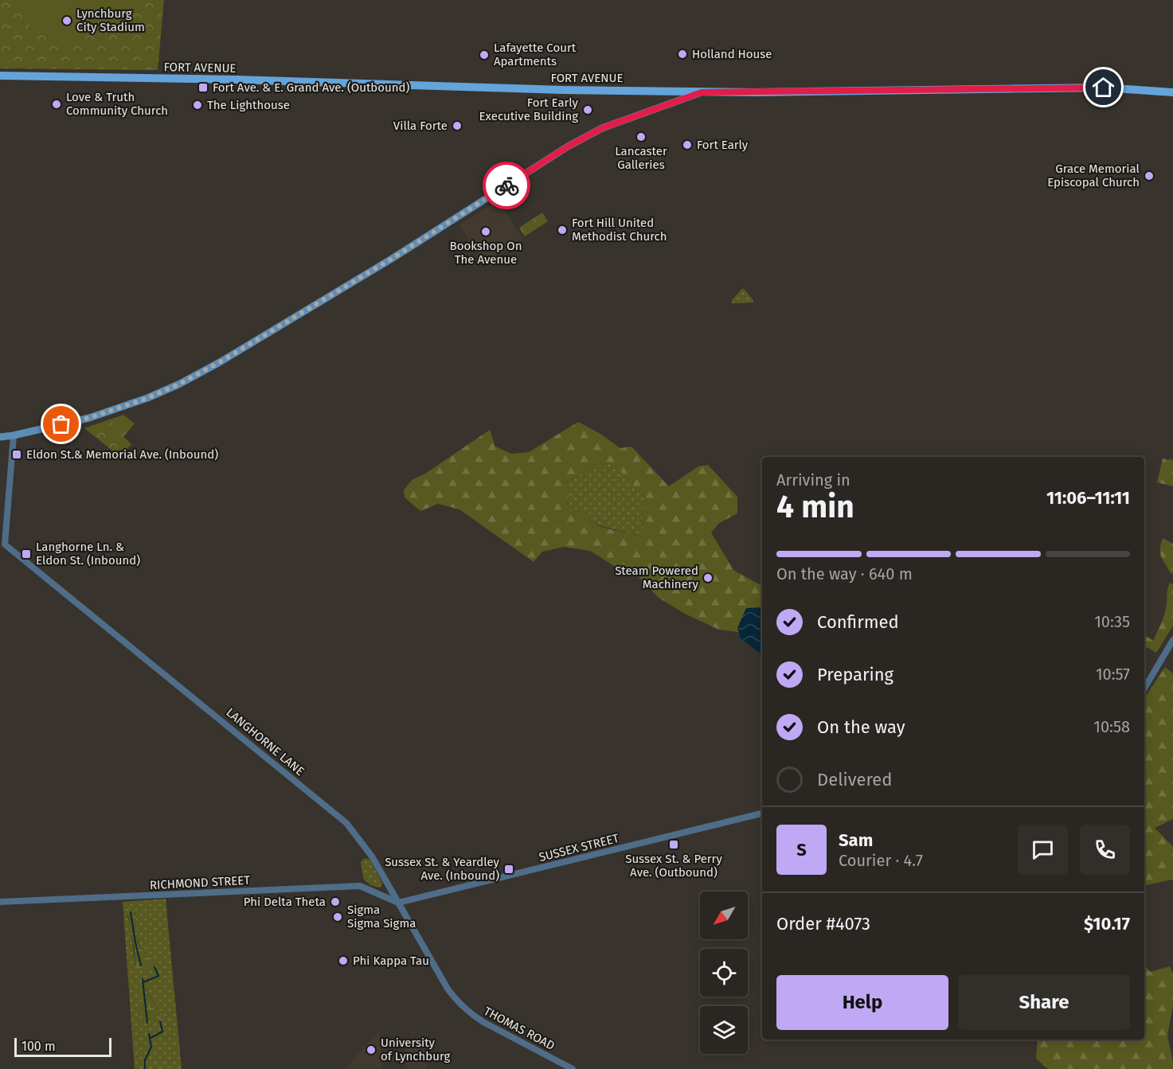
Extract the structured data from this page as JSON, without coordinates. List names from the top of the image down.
{
  "streets": {
    "main road": ["FORT AVENUE"],
    "street": [
      "LANGHORNE LANE",
      "SUSSEX STREET",
      "RICHMOND STREET",
      "THOMAS ROAD"
    ]
  },
  "crossings": [
    ["LANGHORNE LANE", "SUSSEX STREET"],
    ["LANGHORNE LANE", "RICHMOND STREET"],
    ["LANGHORNE LANE", "THOMAS ROAD"],
    ["SUSSEX STREET", "RICHMOND STREET"]
  ],
  "places": {
    "other": [
      "Lynchburg City Stadium",
      "Holland House",
      "Lafayette Court Apartments",
      "Love & Truth Community Church",
      "The Lighthouse",
      "Fort Early Executive Building",
      "Villa Forte",
      "Lancaster Galleries",
      "Fort Early",
      "Grace Memorial Episcopal Church",
      "Fort Hill United Methodist Church",
      "Bookshop On The Avenue",
      "Steam Powered Machinery",
      "Phi Delta Theta",
      "Sigma Sigma Sigma",
      "Phi Kappa Tau",
      "University of Lynchburg"
    ],
    "transit": [
      "Fort Ave. & E. Grand Ave. (Outbound)",
      "Eldon St.& Memorial Ave. (Inbound)",
      "Langhorne Ln. & Eldon St. (Inbound)",
      "Sussex St. & Perry Ave. (Outbound)",
      "Sussex St. & Yeardley Ave. (Inbound)"
    ]
  },
  "scale_bar": "100 m",
  "north": "bottom left",
  "page": {
    "heading": ["4 min", "Arriving in", "11:06–11:11"],
    "panel": [
      "Sam",
      "Courier · 4.7",
      "Order #4073",
      "$10.17"
    ],
    "bar": "On the way · 640 m",
    "list": [
      ["Confirmed", "10:35"],
      ["Preparing", "10:57"],
      ["On the way", "10:58"],
      "Delivered"
    ],
    "round": "S",
    "buttons": ["Help", "Share"],
    "scale": "100 m"
  }
}
